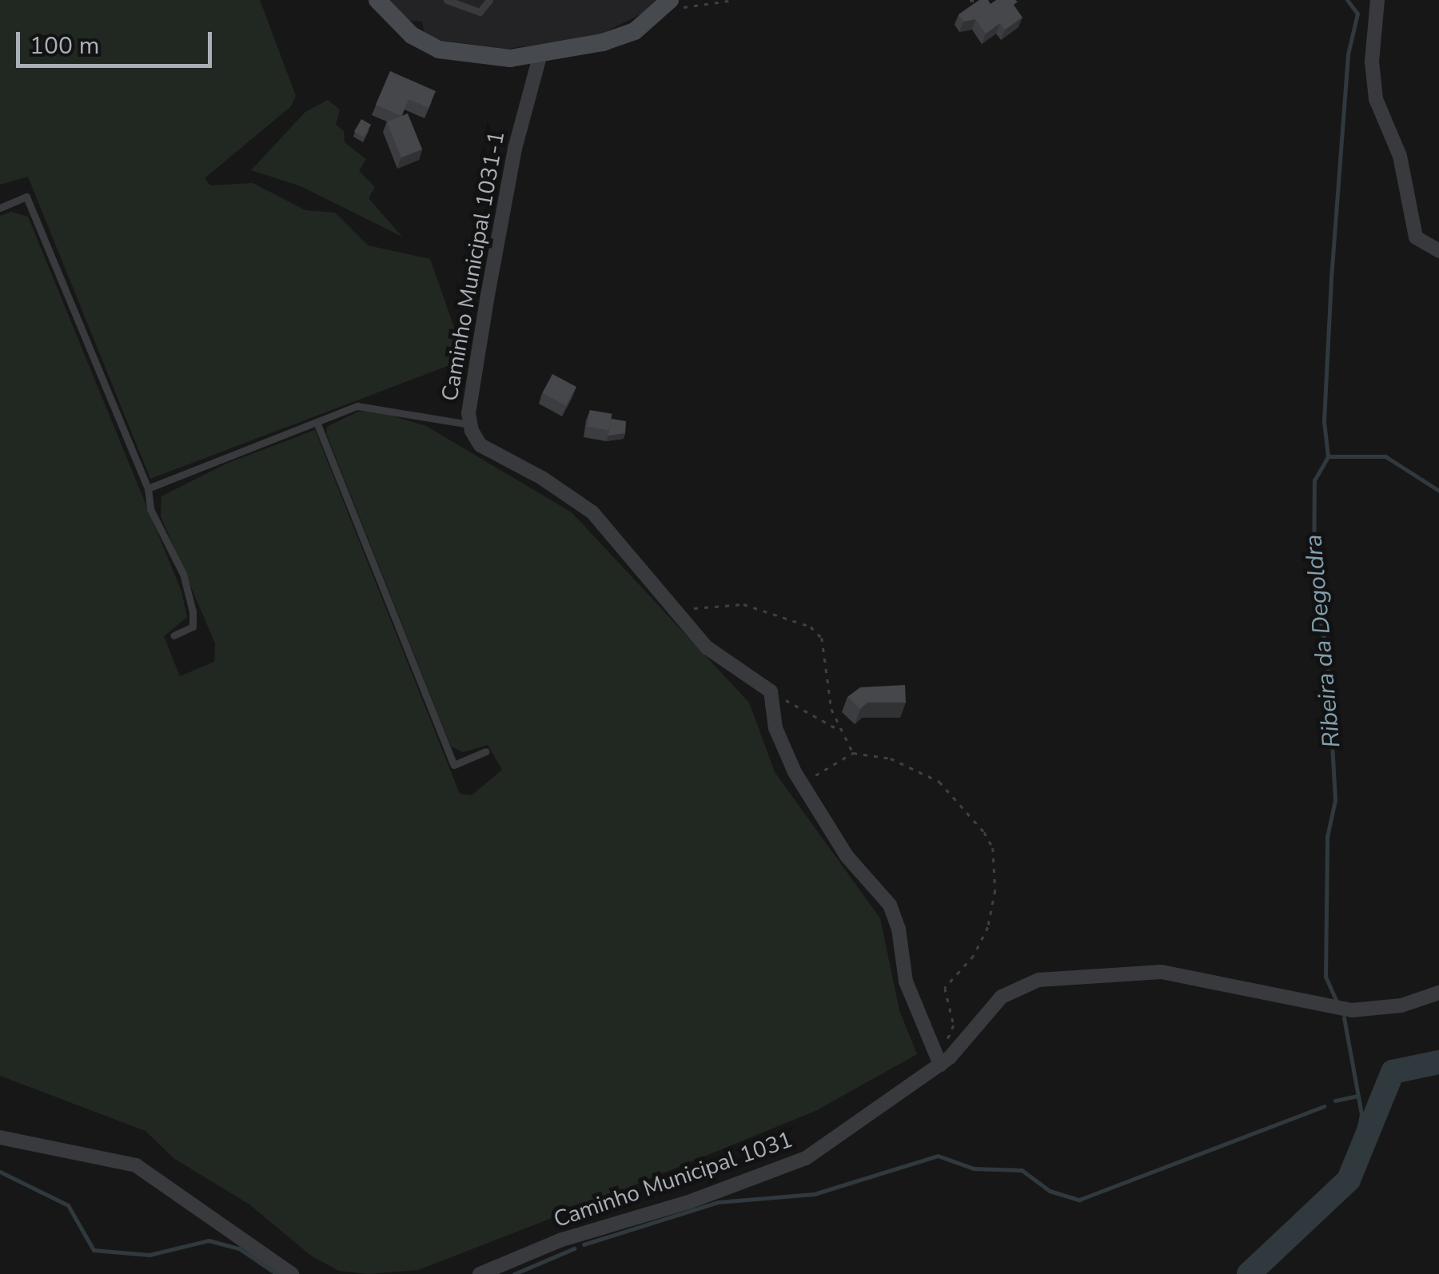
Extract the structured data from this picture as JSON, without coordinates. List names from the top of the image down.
{
  "streets": {
    "street": ["Caminho Municipal 1031-1", "Caminho Municipal 1031"]
  },
  "water": ["Ribeira da Degoldra"],
  "scale_bar": "100 m"
}
